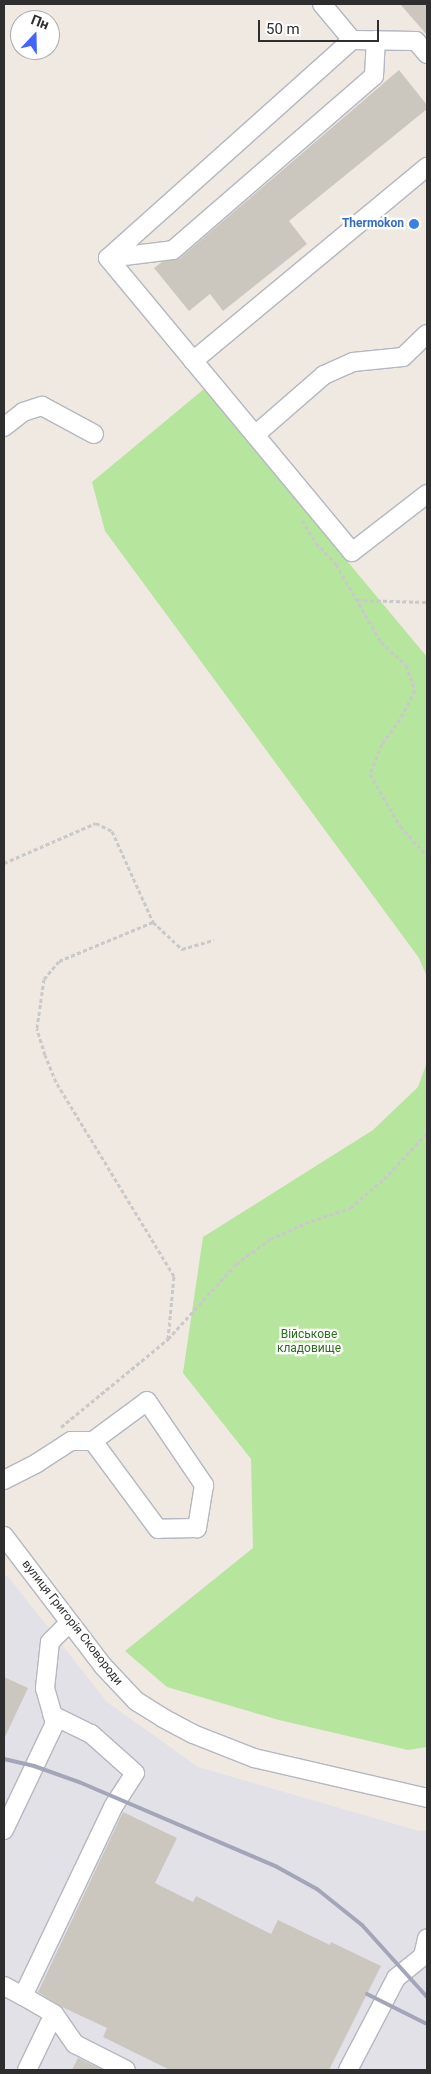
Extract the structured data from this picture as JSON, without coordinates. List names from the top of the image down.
{
  "streets": {
    "street": ["вулиця Григорія Сковороди"]
  },
  "parks": ["Військове кладовище"],
  "places": ["Thermokon"],
  "scale_bar": "50 m",
  "north": "top"
}
